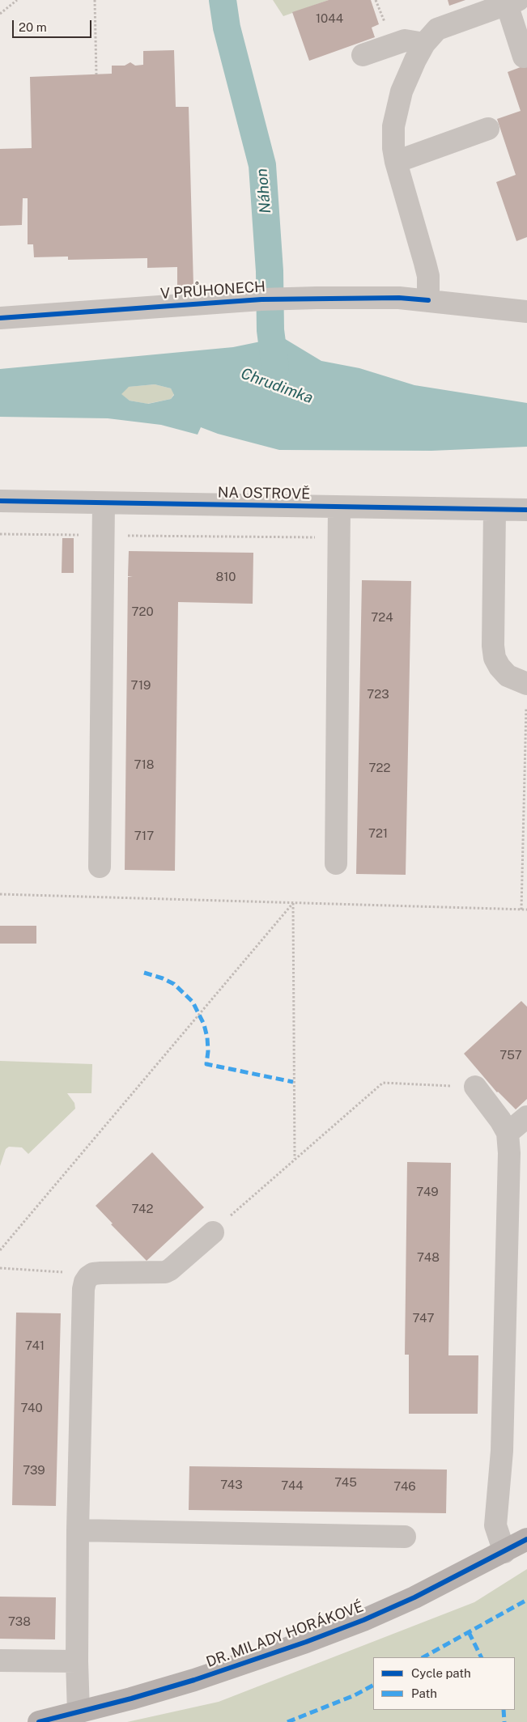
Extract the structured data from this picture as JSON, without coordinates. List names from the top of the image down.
{
  "streets": {
    "main road": ["DR. MILADY HORÁKOVÉ"],
    "street": ["V PRŮHONECH", "NA OSTROVĚ"]
  },
  "water": ["Náhon", "Chrudimka"],
  "house_numbers": [
    "1044",
    "810",
    "720",
    "724",
    "719",
    "723",
    "718",
    "722",
    "721",
    "717",
    "757",
    "749",
    "742",
    "748",
    "747",
    "741",
    "740",
    "739",
    "745",
    "743",
    "744",
    "746",
    "738"
  ],
  "legend": ["Cycle path", "Path"],
  "scale_bar": "20 m"
}
